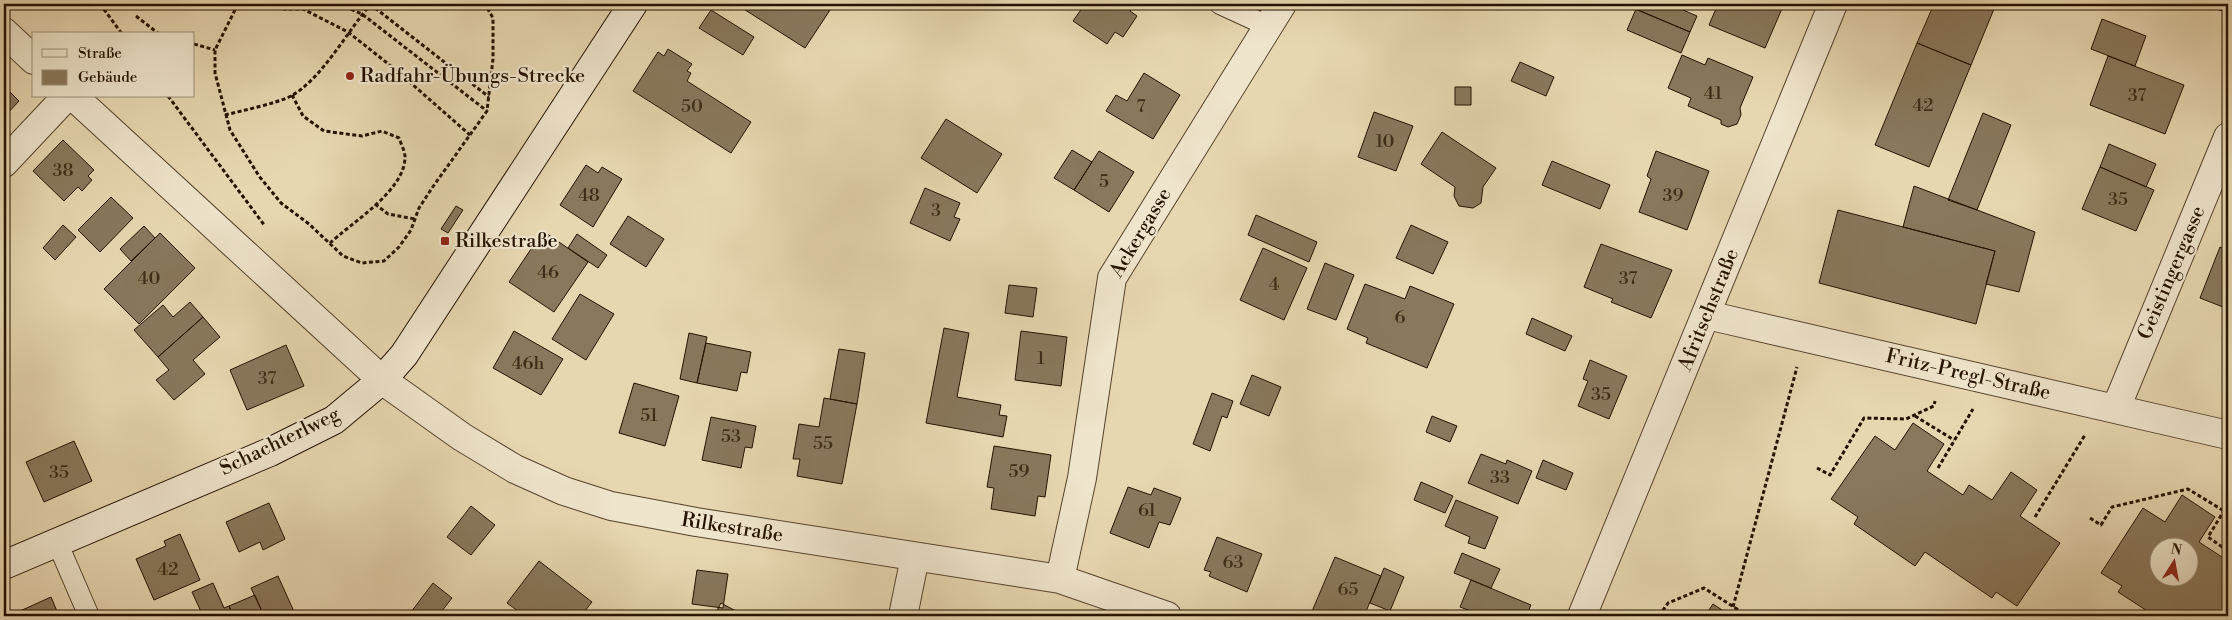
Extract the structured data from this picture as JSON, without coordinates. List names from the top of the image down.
{
  "streets": {
    "street": [
      "Ackergasse",
      "Geistingergasse",
      "Afritschstraße",
      "Fritz-Pregl-Straße",
      "Schachterlweg",
      "Rilkestraße"
    ]
  },
  "crossings": [
    ["Ackergasse", "Rilkestraße"],
    ["Geistingergasse", "Fritz-Pregl-Straße"],
    ["Afritschstraße", "Fritz-Pregl-Straße"],
    ["Schachterlweg", "Rilkestraße"]
  ],
  "places": {
    "other": ["Radfahr-Übungs-Strecke"],
    "transit": ["Rilkestraße"]
  },
  "house_numbers": [
    "41",
    "37",
    "42",
    "50",
    "7",
    "10",
    "38",
    "5",
    "48",
    "39",
    "35",
    "3",
    "46",
    "40",
    "37",
    "4",
    "6",
    "1",
    "46h",
    "37",
    "35",
    "51",
    "53",
    "55",
    "59",
    "35",
    "33",
    "61",
    "63",
    "42",
    "65"
  ],
  "legend": ["Straße", "Gebäude"],
  "north": "top"
}
